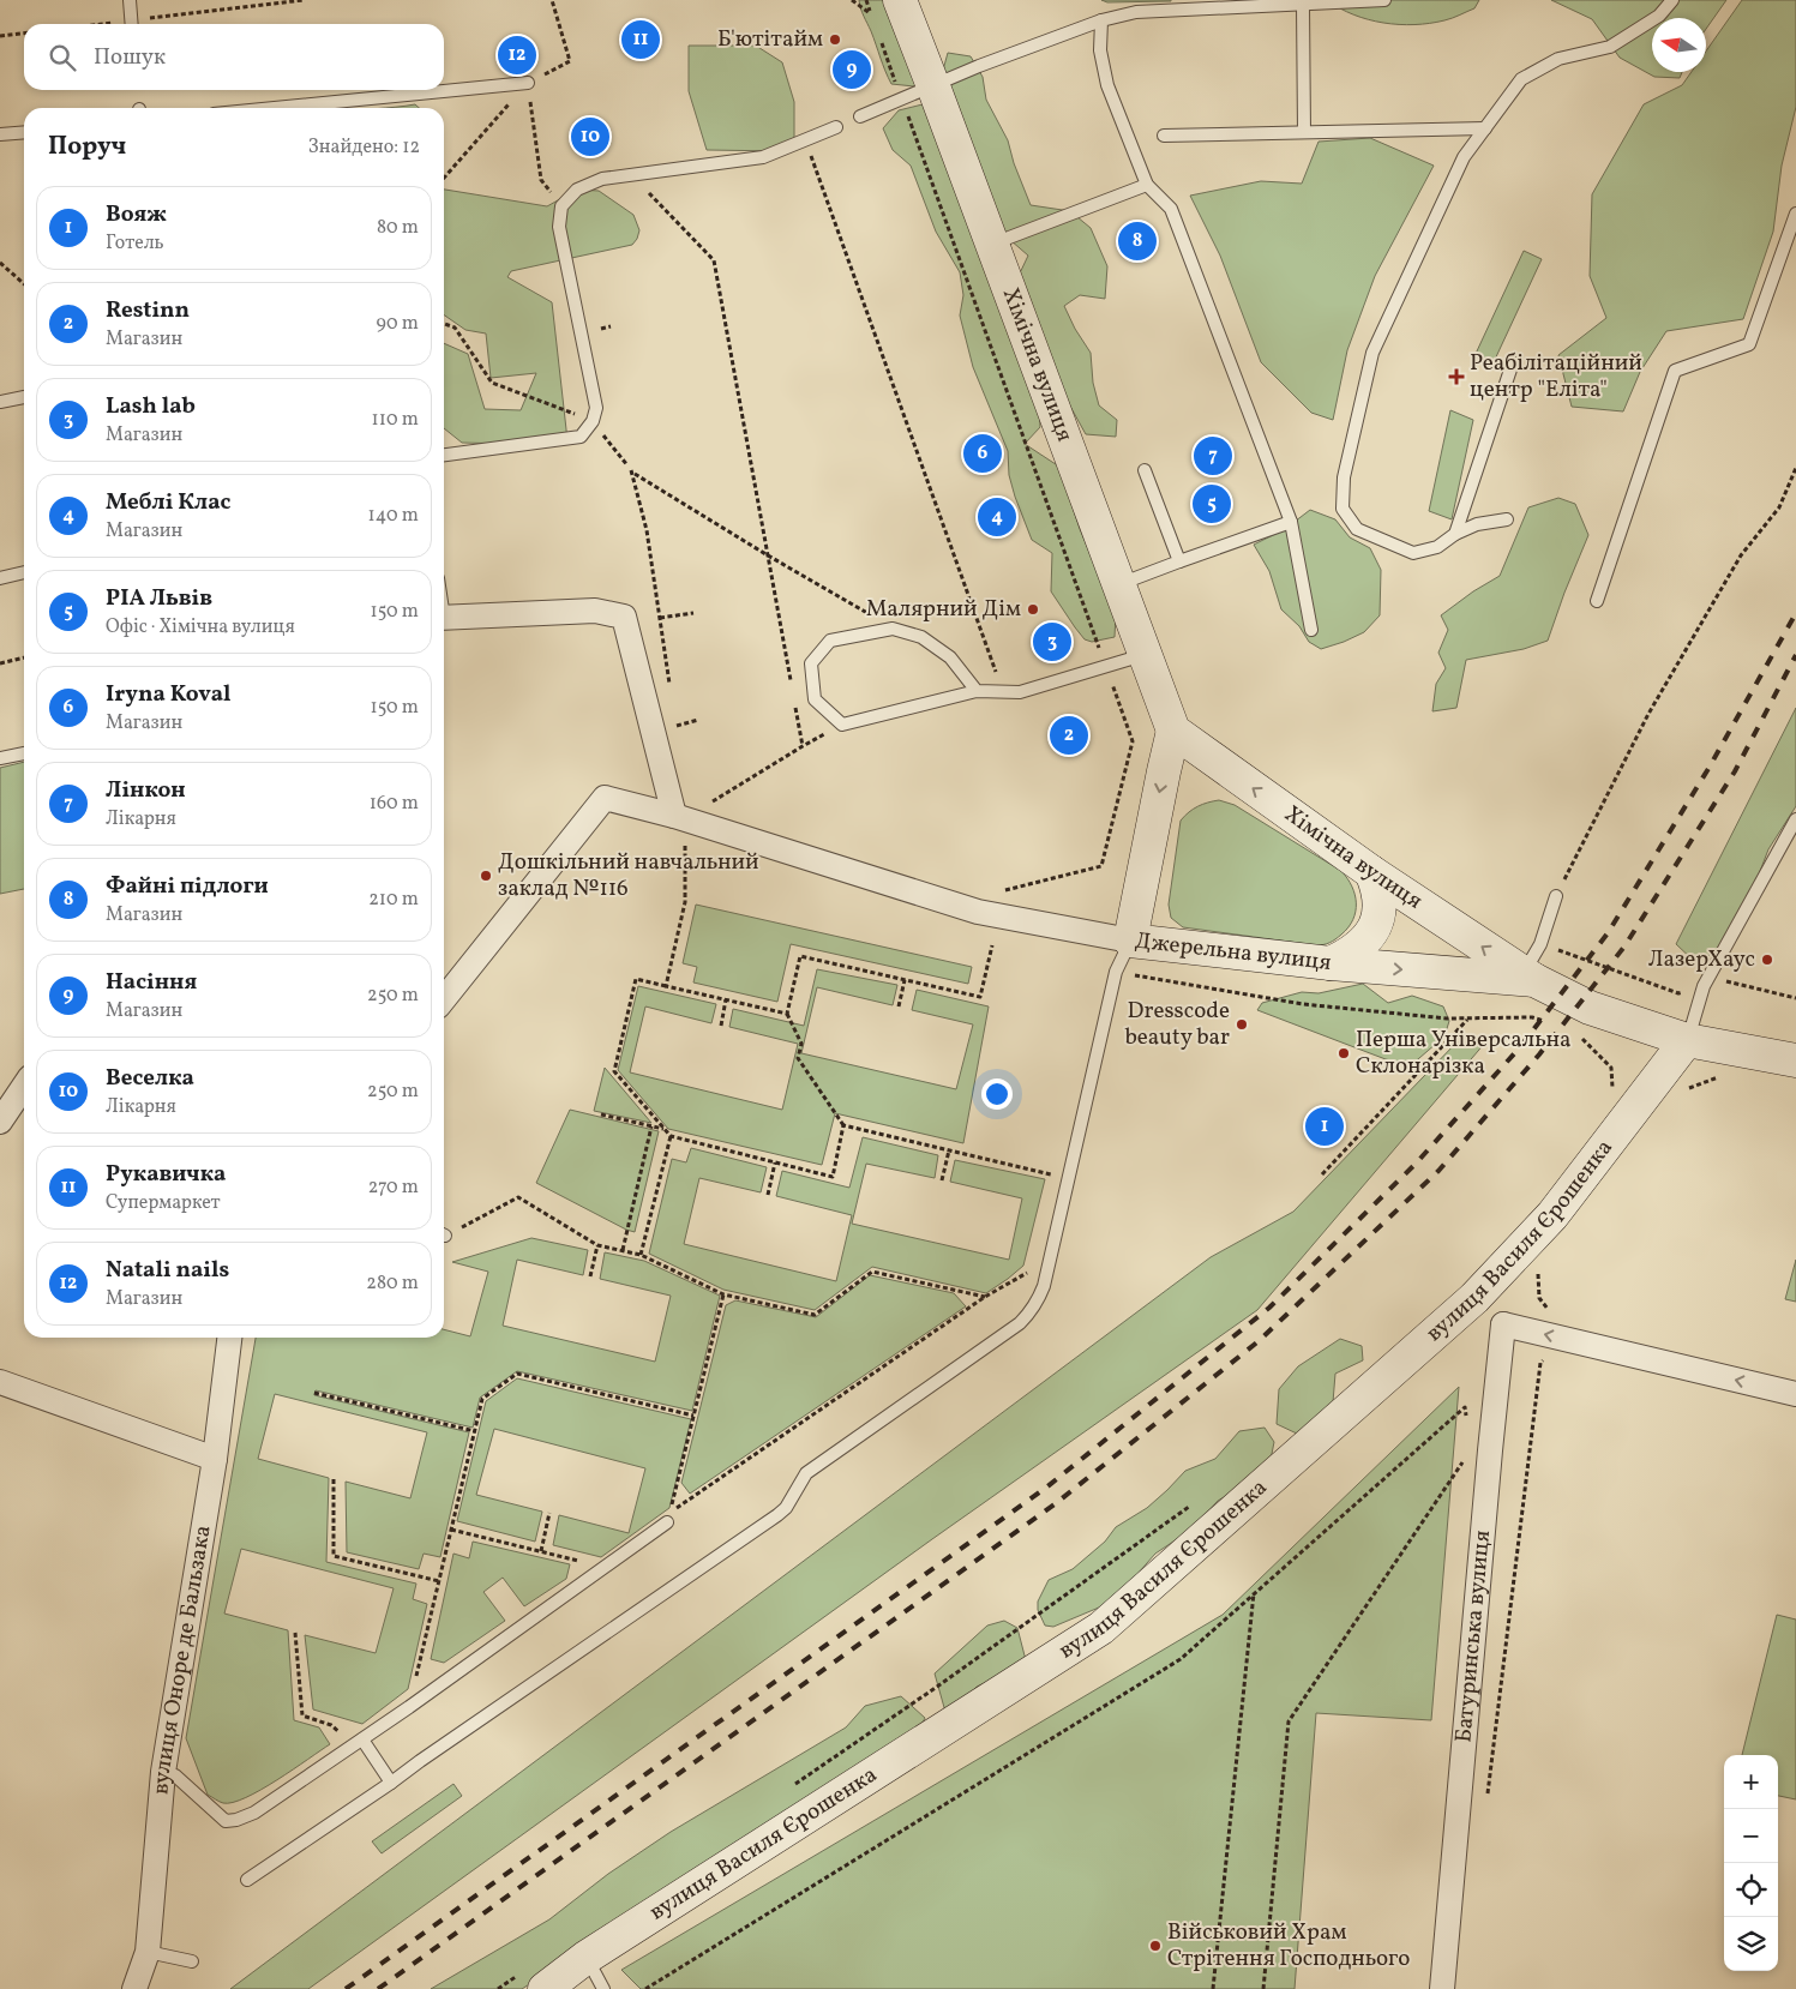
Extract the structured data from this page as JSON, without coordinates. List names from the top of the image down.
{
  "streets": {
    "street": [
      "Хімічна вулиця",
      "Джерельна вулиця",
      "вулиця Василя Єрошенка",
      "Батуринська вулиця",
      "вулиця Оноре де Бальзака"
    ]
  },
  "crossings": [
    ["Хімічна вулиця", "Джерельна вулиця"],
    ["Джерельна вулиця", "вулиця Василя Єрошенка"]
  ],
  "one_way": ["Хімічна вулиця"],
  "places": {
    "other": [
      "Б'ютітайм",
      "Малярний Дім",
      "Дошкільний навчальний заклад №116",
      "ЛазерХаус",
      "Dresscode beauty bar",
      "Перша Універсальна Склонарізка",
      "Військовий Храм Стрітення Господнього"
    ],
    "health": ["Реабілітаційний центр \"Еліта\""]
  },
  "north": "left",
  "page": {
    "pins": [
      "11",
      "12",
      "9",
      "10",
      "8",
      "6",
      "7",
      "5",
      "4",
      "3",
      "2",
      "1"
    ],
    "search": "Пошук",
    "heading": ["Поруч", "Знайдено: 12"],
    "list": [
      {
        "mark": "1",
        "name": "Вояж",
        "note": "Готель",
        "value": "80 m"
      },
      {
        "mark": "2",
        "name": "Restinn",
        "note": "Магазин",
        "value": "90 m"
      },
      {
        "mark": "3",
        "name": "Lash lab",
        "note": "Магазин",
        "value": "110 m"
      },
      {
        "mark": "4",
        "name": "Меблі Клас",
        "note": "Магазин",
        "value": "140 m"
      },
      {
        "mark": "5",
        "name": "РІА Львів",
        "note": "Офіс · Хімічна вулиця",
        "value": "150 m"
      },
      {
        "mark": "6",
        "name": "Iryna Koval",
        "note": "Магазин",
        "value": "150 m"
      },
      {
        "mark": "7",
        "name": "Лінкон",
        "note": "Лікарня",
        "value": "160 m"
      },
      {
        "mark": "8",
        "name": "Файні підлоги",
        "note": "Магазин",
        "value": "210 m"
      },
      {
        "mark": "9",
        "name": "Насіння",
        "note": "Магазин",
        "value": "250 m"
      },
      {
        "mark": "10",
        "name": "Веселка",
        "note": "Лікарня",
        "value": "250 m"
      },
      {
        "mark": "11",
        "name": "Рукавичка",
        "note": "Супермаркет",
        "value": "270 m"
      },
      {
        "mark": "12",
        "name": "Natali nails",
        "note": "Магазин",
        "value": "280 m"
      }
    ],
    "map_buttons": ["+", "−"]
  }
}
